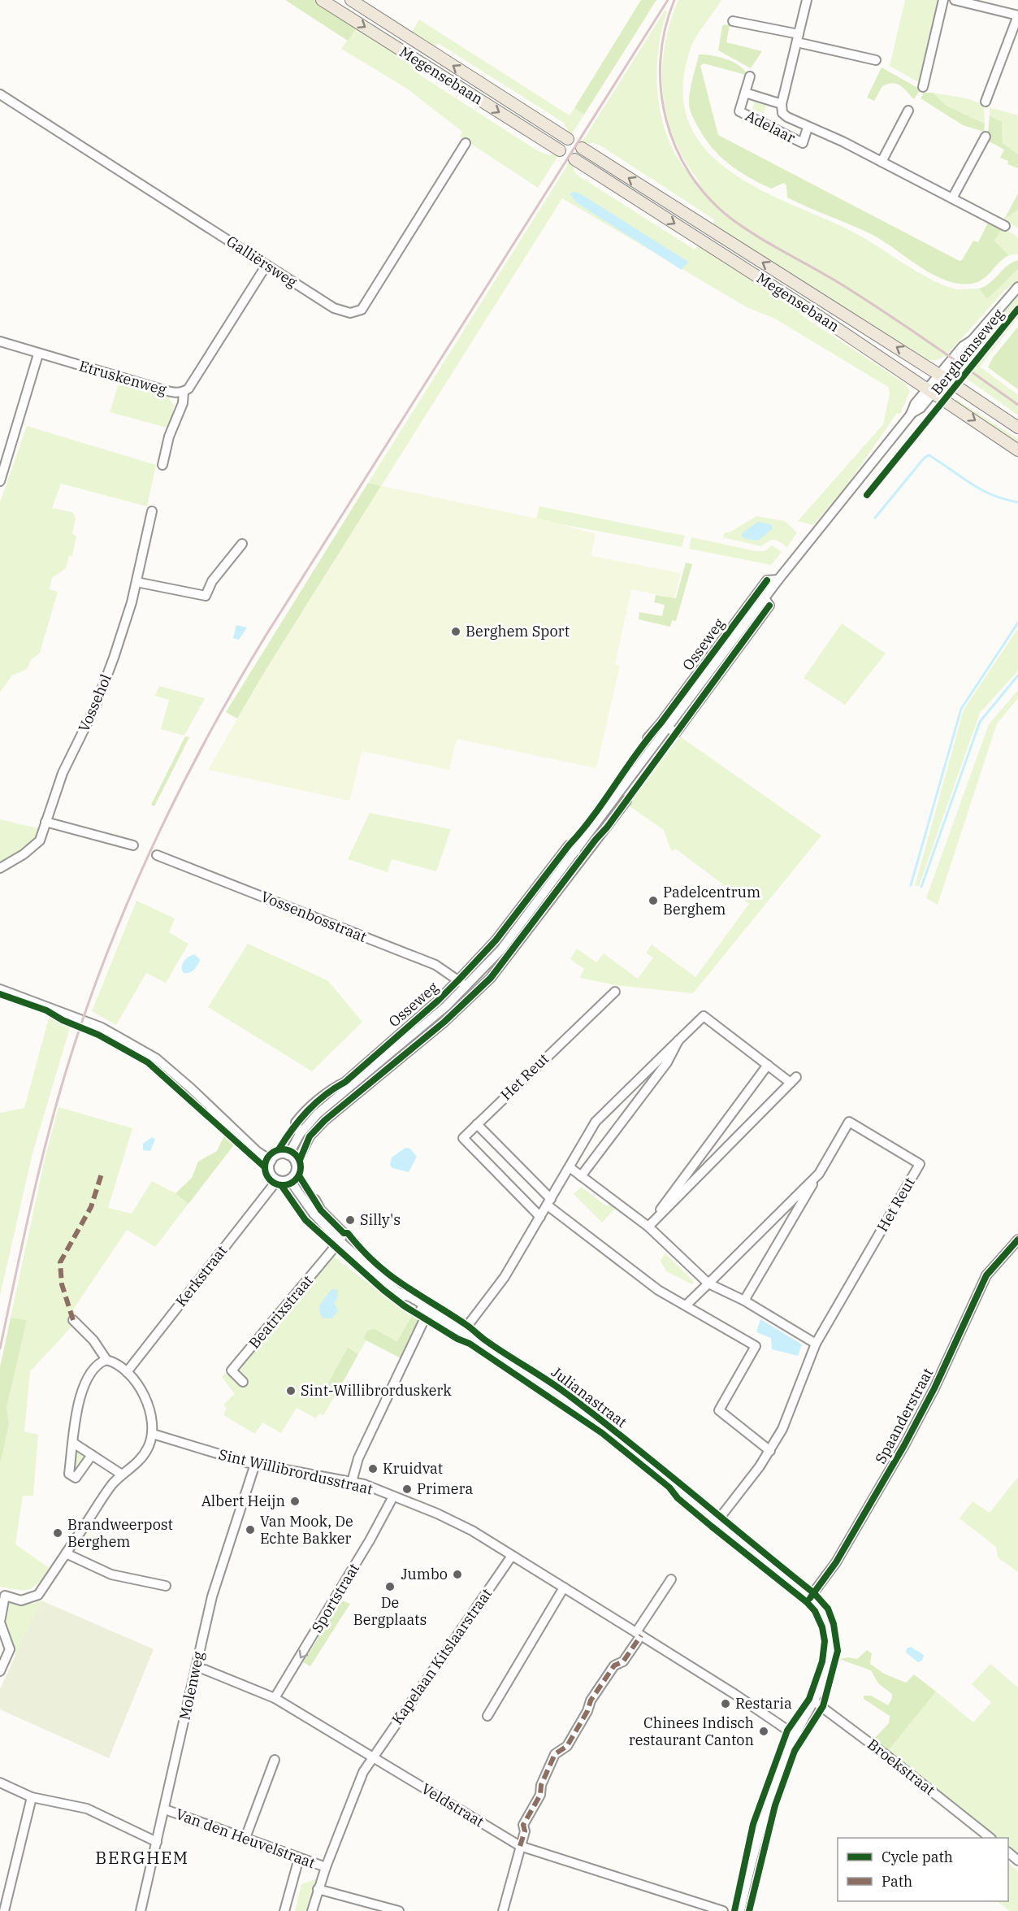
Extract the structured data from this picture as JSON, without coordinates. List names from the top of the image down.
{
  "streets": {
    "main road": ["Megensebaan"],
    "street": [
      "Adelaar",
      "Galliërsweg",
      "Berghemseweg",
      "Etruskenweg",
      "Osseweg",
      "Vossehol",
      "Vossenbosstraat",
      "Het Reut",
      "Kerkstraat",
      "Beatrixstraat",
      "Julianastraat",
      "Spaanderstraat",
      "Sint Willibrordusstraat",
      "Sportstraat",
      "Kapelaan Kitslaarstraat",
      "Molenweg",
      "Broekstraat",
      "Veldstraat",
      "Van den Heuvelstraat"
    ]
  },
  "crossings": [
    ["Megensebaan", "Berghemseweg"],
    ["Megensebaan", "Osseweg"],
    ["Galliërsweg", "Etruskenweg"],
    ["Berghemseweg", "Osseweg"],
    ["Osseweg", "Vossenbosstraat"],
    ["Osseweg", "Kerkstraat"],
    ["Osseweg", "Julianastraat"],
    ["Het Reut", "Julianastraat"],
    ["Kerkstraat", "Julianastraat"],
    ["Kerkstraat", "Sint Willibrordusstraat"],
    ["Beatrixstraat", "Julianastraat"],
    ["Julianastraat", "Spaanderstraat"],
    ["Julianastraat", "Sint Willibrordusstraat"],
    ["Julianastraat", "Broekstraat"],
    ["Sint Willibrordusstraat", "Sportstraat"],
    ["Sint Willibrordusstraat", "Kapelaan Kitslaarstraat"],
    ["Sint Willibrordusstraat", "Molenweg"],
    ["Sportstraat", "Veldstraat"],
    ["Kapelaan Kitslaarstraat", "Veldstraat"],
    ["Kapelaan Kitslaarstraat", "Van den Heuvelstraat"],
    ["Molenweg", "Van den Heuvelstraat"]
  ],
  "one_way": ["Sportstraat"],
  "districts": ["BERGHEM"],
  "places": [
    "Berghem Sport",
    "Padelcentrum Berghem",
    "Silly's",
    "Sint-Willibrorduskerk",
    "Kruidvat",
    "Primera",
    "Albert Heijn",
    "Van Mook, De Echte Bakker",
    "Brandweerpost Berghem",
    "Jumbo",
    "De Bergplaats",
    "Restaria",
    "Chinees Indisch restaurant Canton"
  ],
  "legend": ["Cycle path", "Path"]
}
